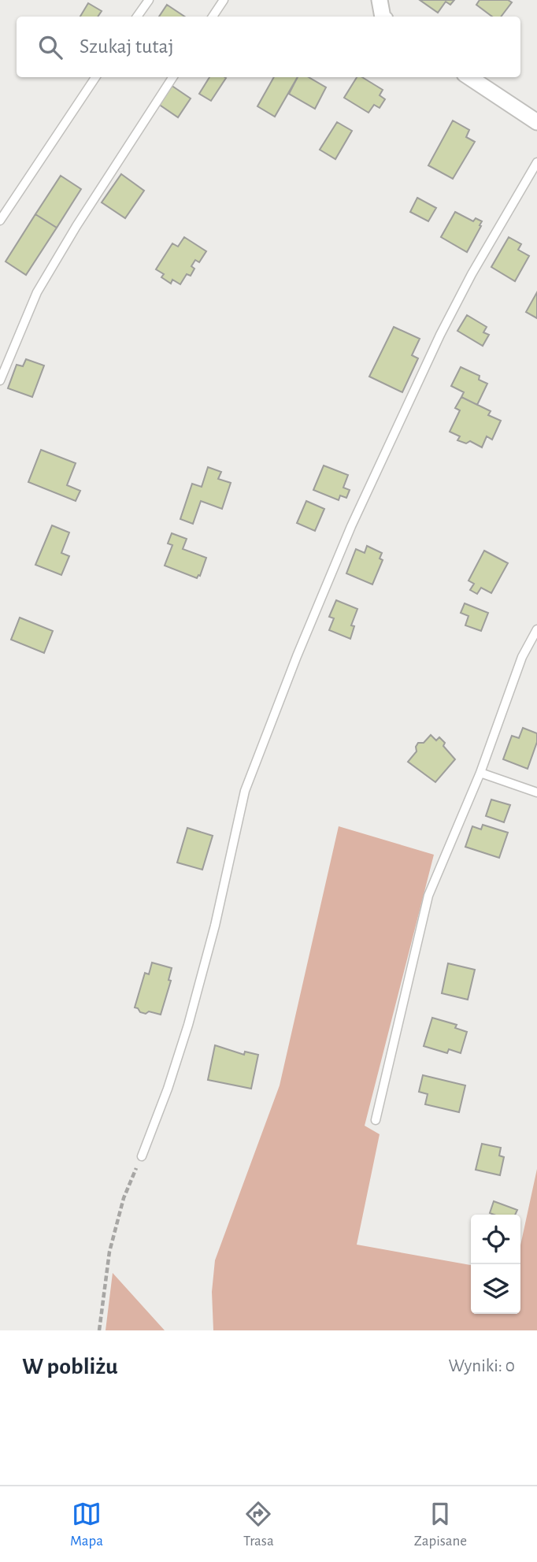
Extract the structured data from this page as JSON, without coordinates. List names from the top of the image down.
{
  "page": {
    "search": "Szukaj tutaj",
    "heading": ["W pobliżu", "Wyniki: 0"],
    "nav": ["Mapa", "Trasa", "Zapisane"]
  }
}
